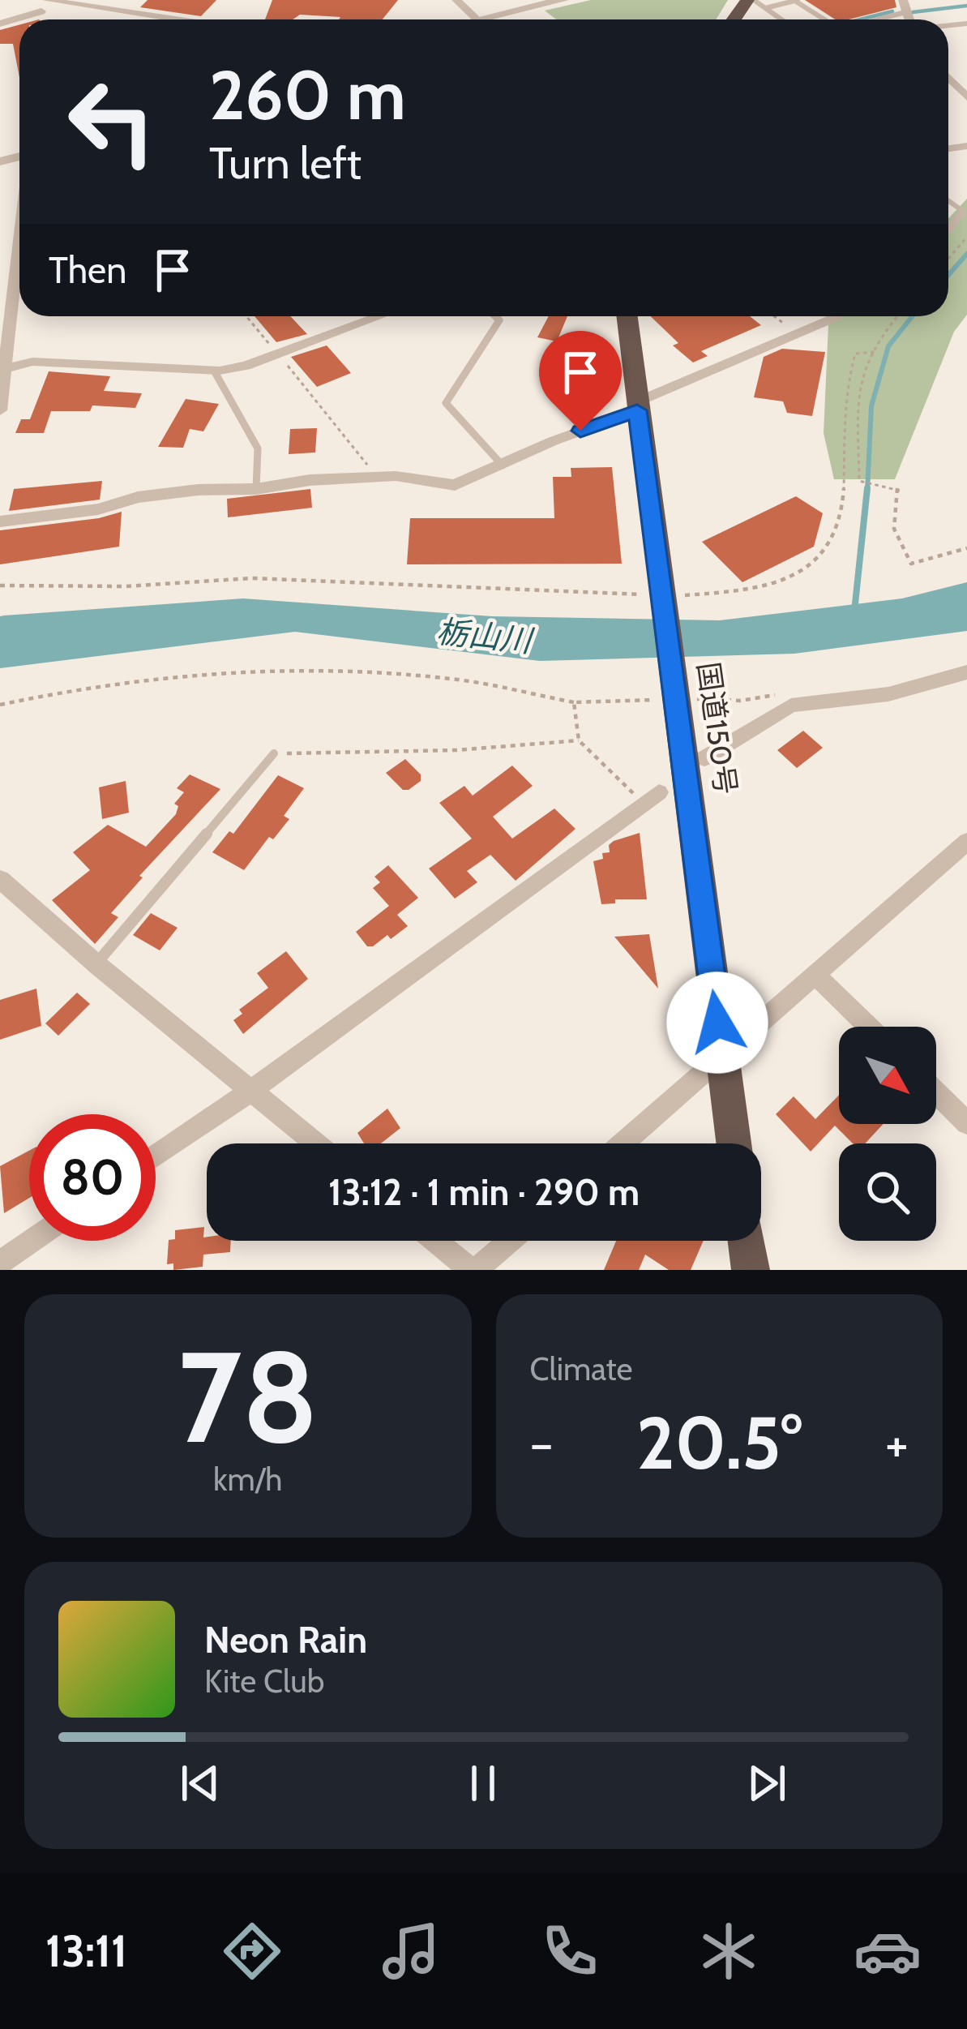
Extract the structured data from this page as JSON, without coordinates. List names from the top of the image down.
{
  "streets": {
    "highway": ["国道150号"]
  },
  "water": ["栃山川"],
  "north": "bottom right",
  "page": {
    "turn": ["260 m", "Turn left"],
    "then": "Then",
    "limit": "80",
    "trip": "13:12 · 1 min · 290 m",
    "tile": [
      ["78", "km/h"],
      "Climate"
    ],
    "heat": ["−", "20.5°", "+"],
    "song": ["Neon Rain", "Kite Club"],
    "tabs": "13:11"
  }
}
